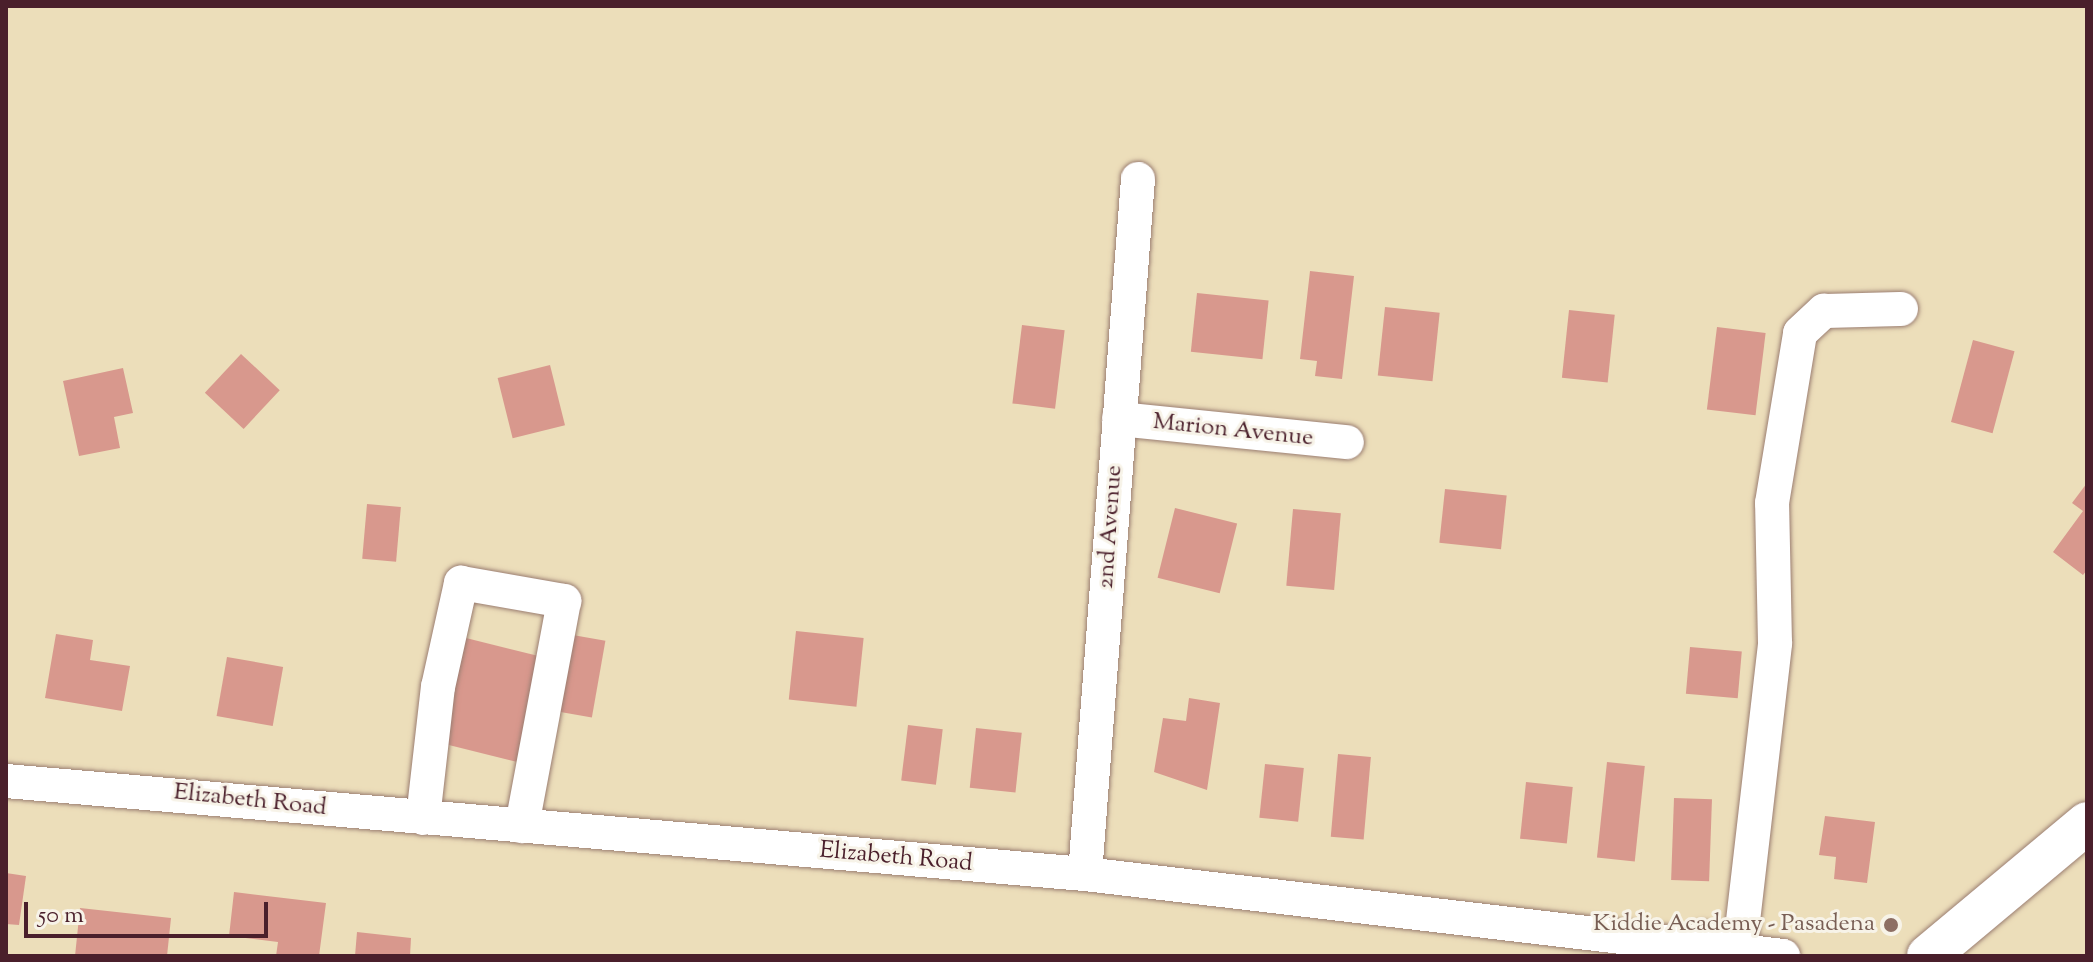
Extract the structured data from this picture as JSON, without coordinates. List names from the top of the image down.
{
  "streets": {
    "street": ["Marion Avenue", "2nd Avenue", "Elizabeth Road"]
  },
  "crossings": [
    ["Marion Avenue", "2nd Avenue"],
    ["2nd Avenue", "Elizabeth Road"]
  ],
  "places": ["Kiddie Academy - Pasadena"],
  "scale_bar": "50 m"
}
